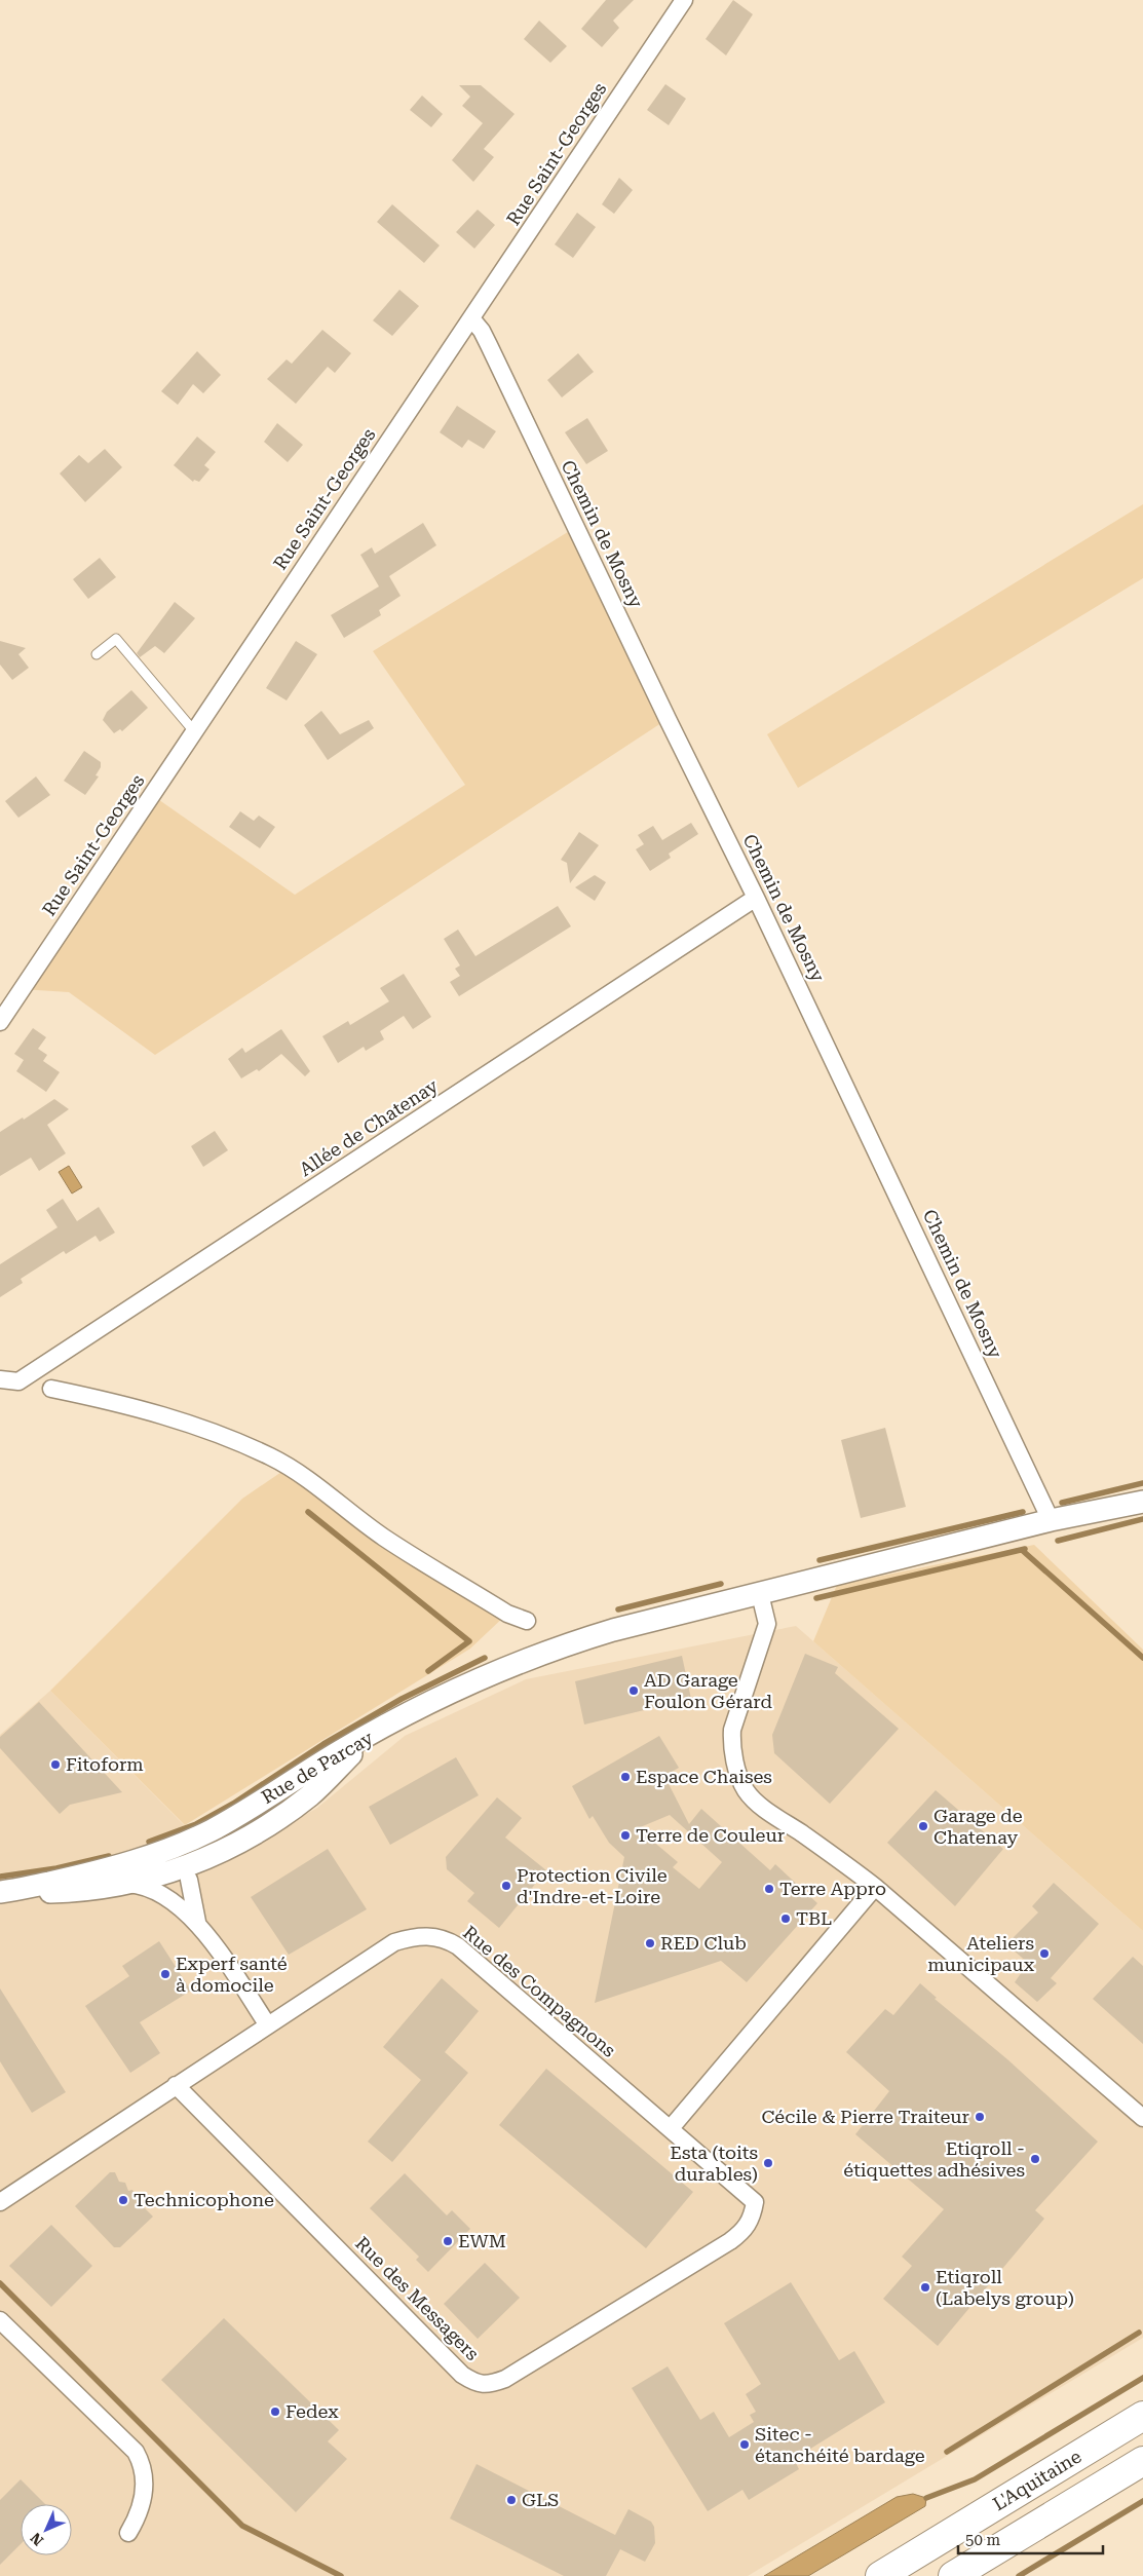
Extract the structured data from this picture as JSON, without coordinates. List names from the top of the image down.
{
  "streets": {
    "highway": ["L'Aquitaine"],
    "street": [
      "Rue Saint-Georges",
      "Chemin de Mosny",
      "Allée de Chatenay",
      "Rue de Parcay",
      "Rue des Compagnons",
      "Rue des Messagers"
    ]
  },
  "crossings": [
    ["Rue Saint-Georges", "Chemin de Mosny"],
    ["Chemin de Mosny", "Allée de Chatenay"],
    ["Rue des Compagnons", "Rue des Messagers"]
  ],
  "places": [
    "AD Garage Foulon Gérard",
    "Fitoform",
    "Espace Chaises",
    "Garage de Chatenay",
    "Terre de Couleur",
    "Protection Civile d'Indre-et-Loire",
    "Terre Appro",
    "TBL",
    "RED Club",
    "Ateliers municipaux",
    "Experf santé à domocile",
    "Cécile & Pierre Traiteur",
    "Etiqroll - étiquettes adhésives",
    "Esta (toits durables)",
    "Technicophone",
    "EWM",
    "Etiqroll (Labelys group)",
    "Fedex",
    "Sitec - étanchéité bardage",
    "GLS"
  ],
  "scale_bar": "50 m",
  "north": "bottom left"
}
